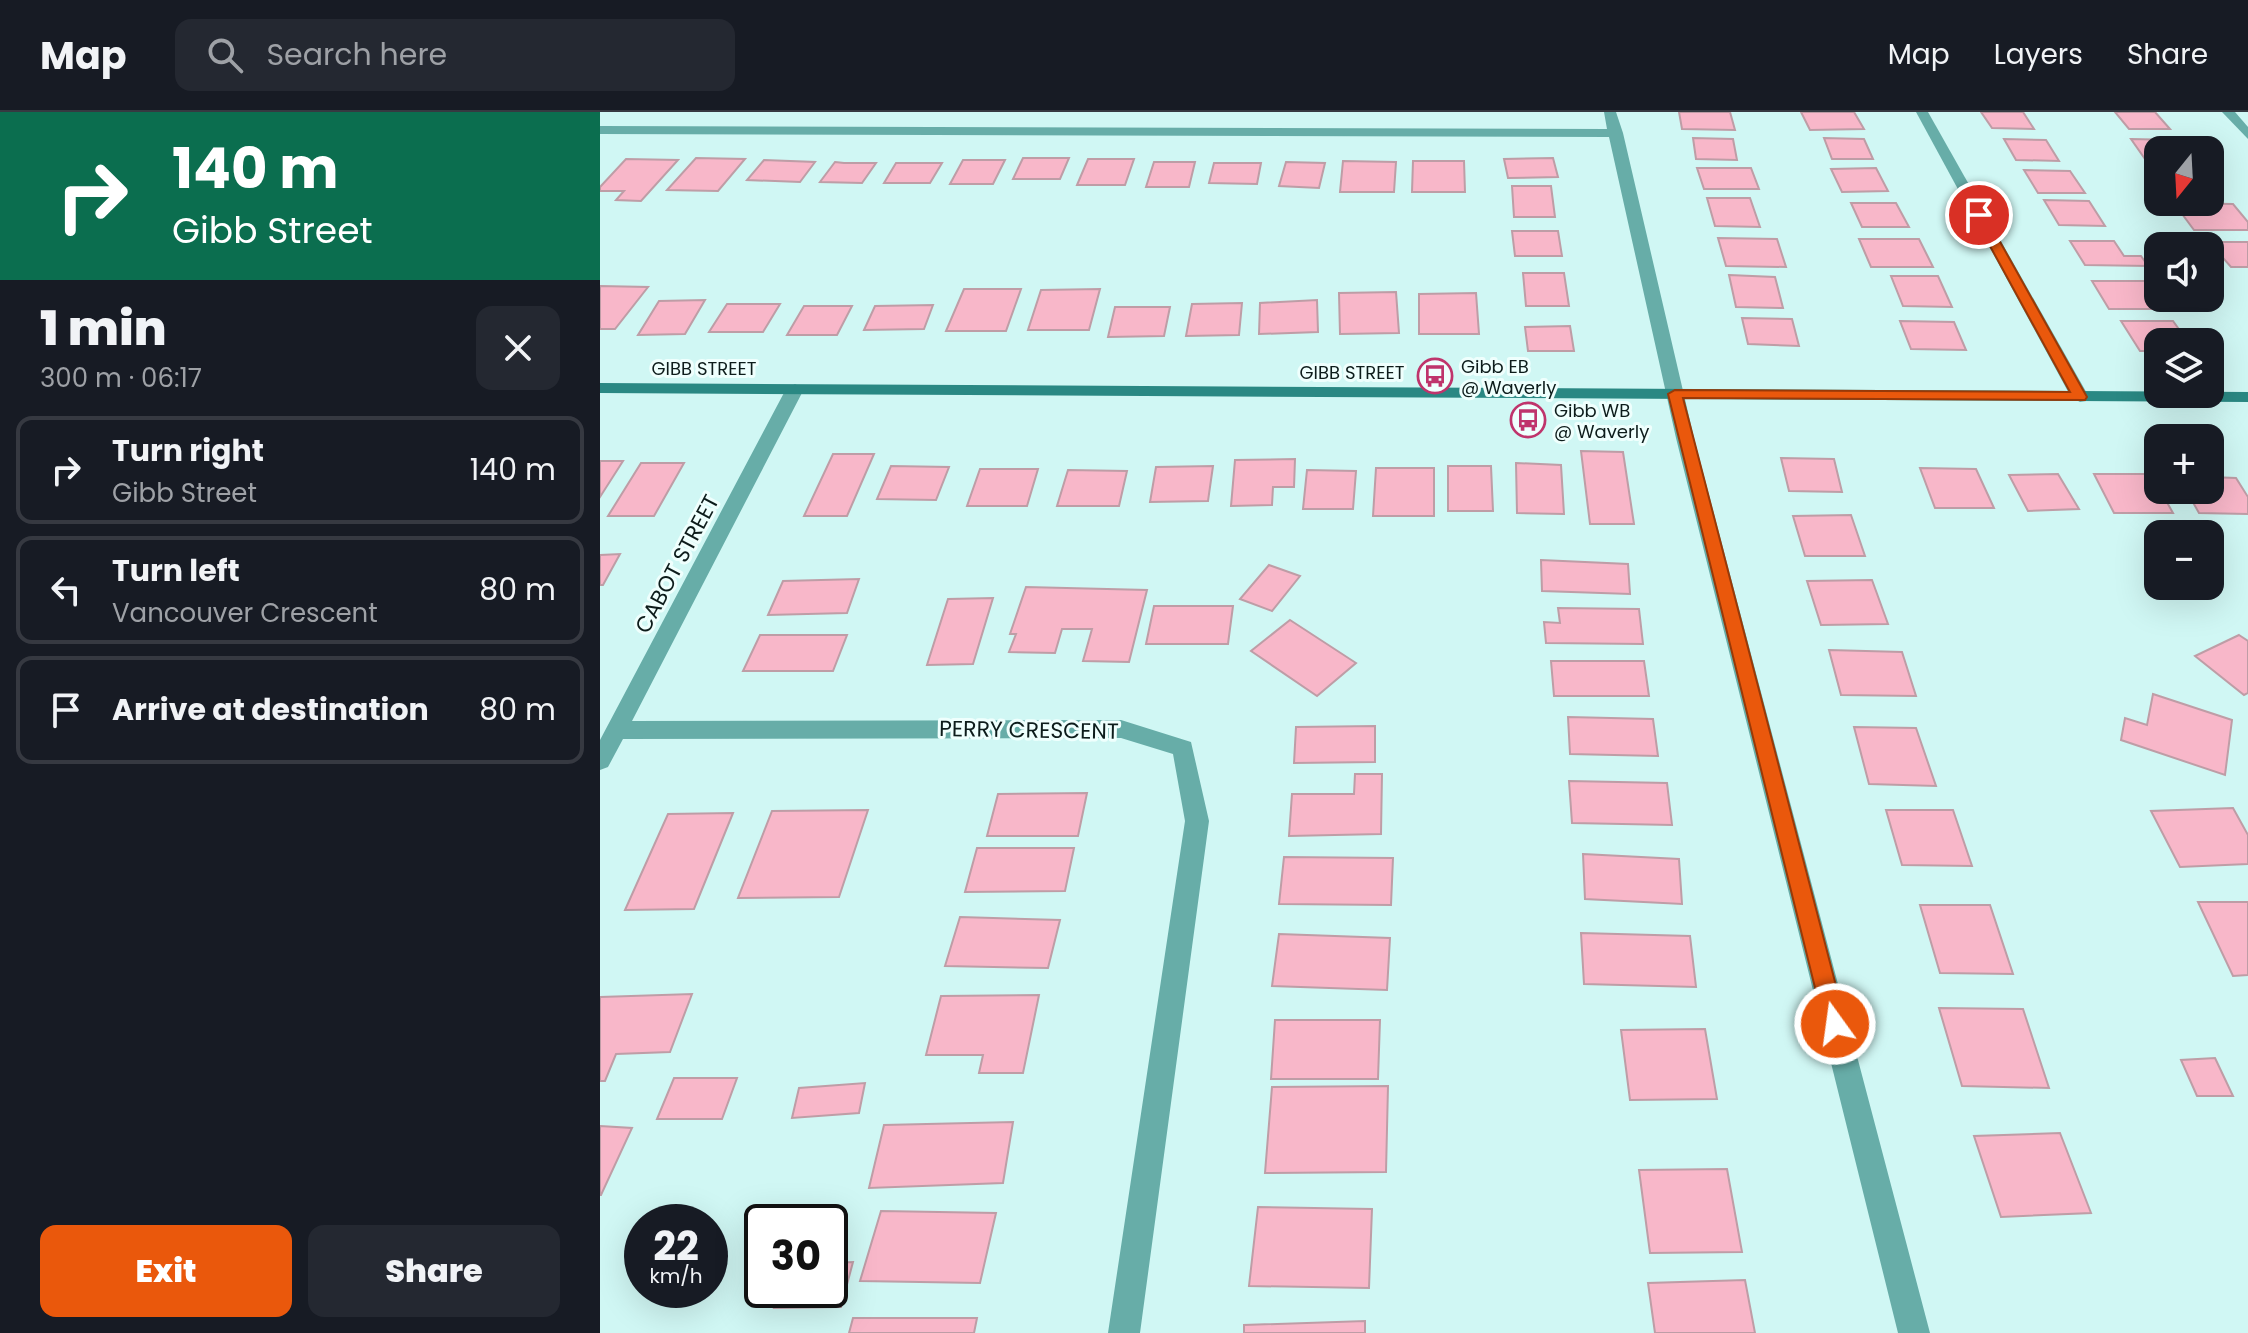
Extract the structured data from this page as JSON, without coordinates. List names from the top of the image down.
{
  "streets": {
    "main road": ["GIBB STREET"],
    "street": ["CABOT STREET", "PERRY CRESCENT"]
  },
  "crossings": [
    ["GIBB STREET", "CABOT STREET"],
    ["CABOT STREET", "PERRY CRESCENT"]
  ],
  "places": {
    "bus stop": ["Gibb EB @ Waverly", "Gibb WB @ Waverly"]
  },
  "north": "bottom",
  "page": {
    "header": "Map",
    "search": "Search here",
    "nav": ["Map", "Layers", "Share"],
    "turn": ["140 m", "Gibb Street"],
    "map_buttons": ["+", "−"],
    "heading": ["1 min", "300 m · 06:17"],
    "list": [
      {
        "name": "Turn right",
        "note": "Gibb Street",
        "value": "140 m"
      },
      {
        "name": "Turn left",
        "note": "Vancouver Crescent",
        "value": "80 m"
      },
      {
        "name": "Arrive at destination",
        "value": "80 m"
      }
    ],
    "speed": "22 km/h",
    "limit": "30",
    "buttons": ["Exit", "Share"]
  }
}
